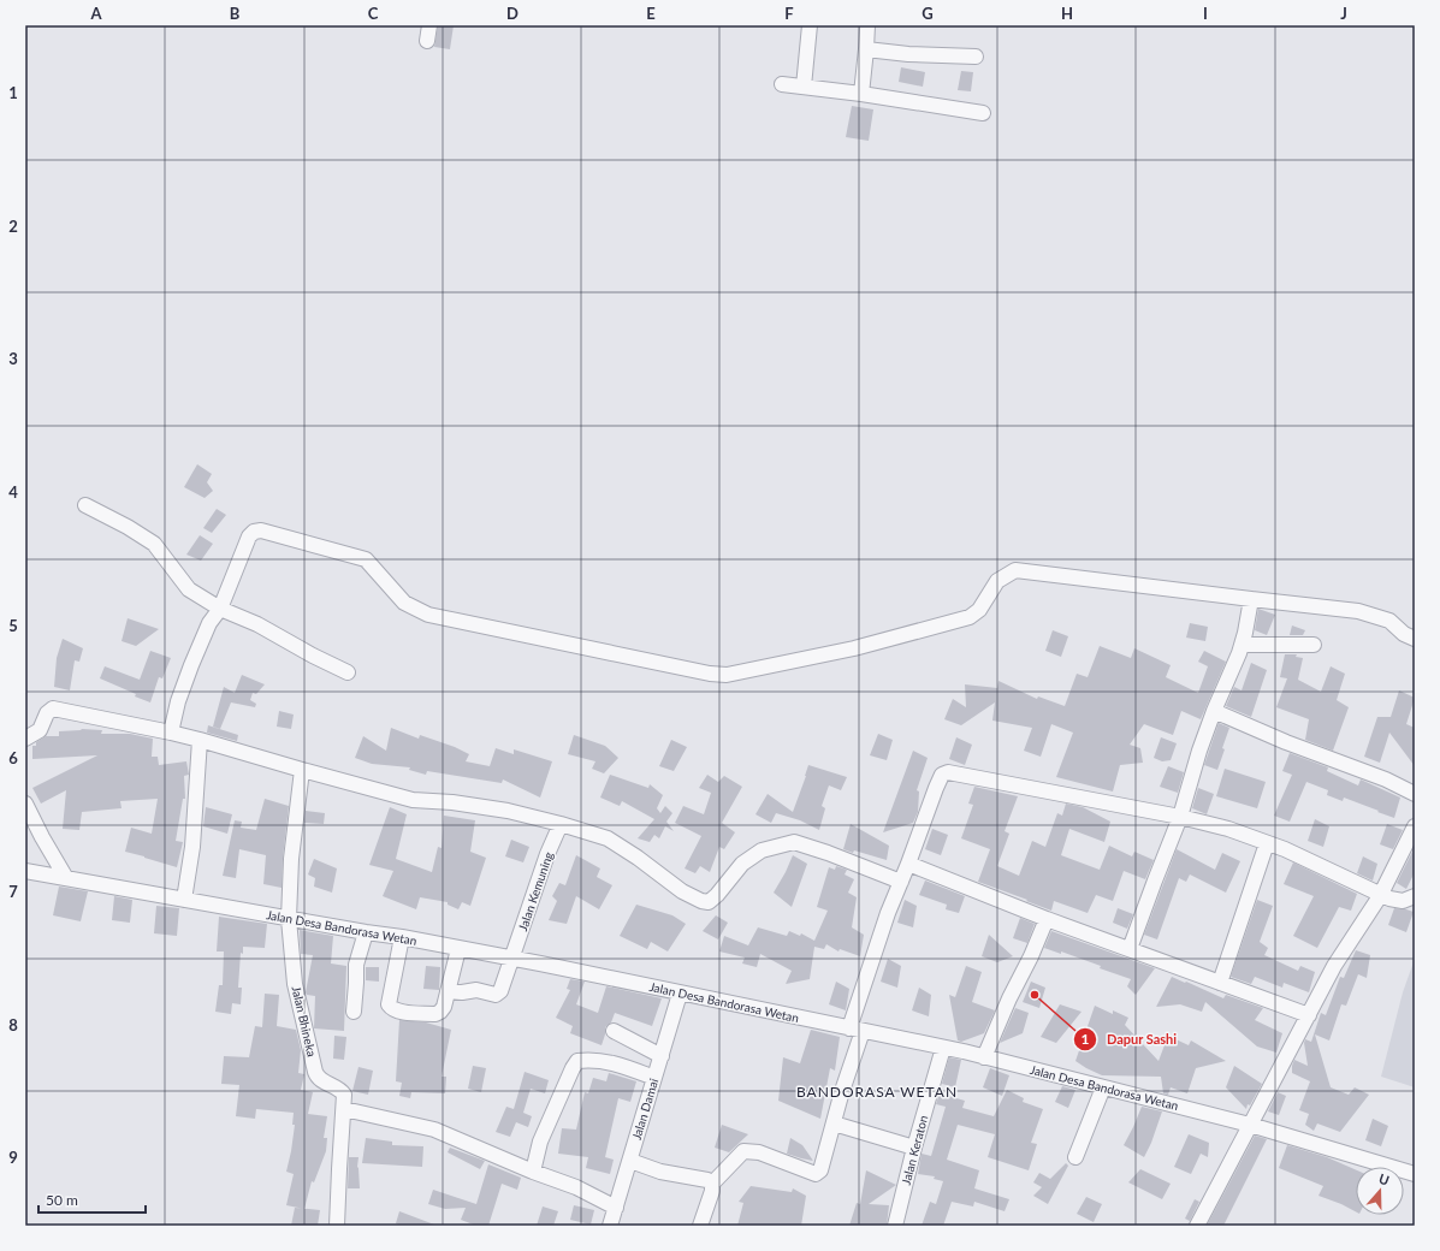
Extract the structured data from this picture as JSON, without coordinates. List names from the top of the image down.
{
  "streets": {
    "street": [
      "Jalan Kemuning",
      "Jalan Desa Bandorasa Wetan",
      "Jalan Bhineka",
      "Jalan Damai",
      "Jalan Keraton"
    ]
  },
  "crossings": [
    ["Jalan Kemuning", "Jalan Desa Bandorasa Wetan"],
    ["Jalan Desa Bandorasa Wetan", "Jalan Bhineka"],
    ["Jalan Desa Bandorasa Wetan", "Jalan Damai"],
    ["Jalan Desa Bandorasa Wetan", "Jalan Keraton"]
  ],
  "districts": ["BANDORASA WETAN"],
  "places": ["Dapur Sashi"],
  "scale_bar": "50 m",
  "north": "top",
  "grid": {
    "columns": [
      "A",
      "B",
      "C",
      "D",
      "E",
      "F",
      "G",
      "H",
      "I",
      "J"
    ],
    "rows": [
      "1",
      "2",
      "3",
      "4",
      "5",
      "6",
      "7",
      "8",
      "9"
    ]
  }
}
